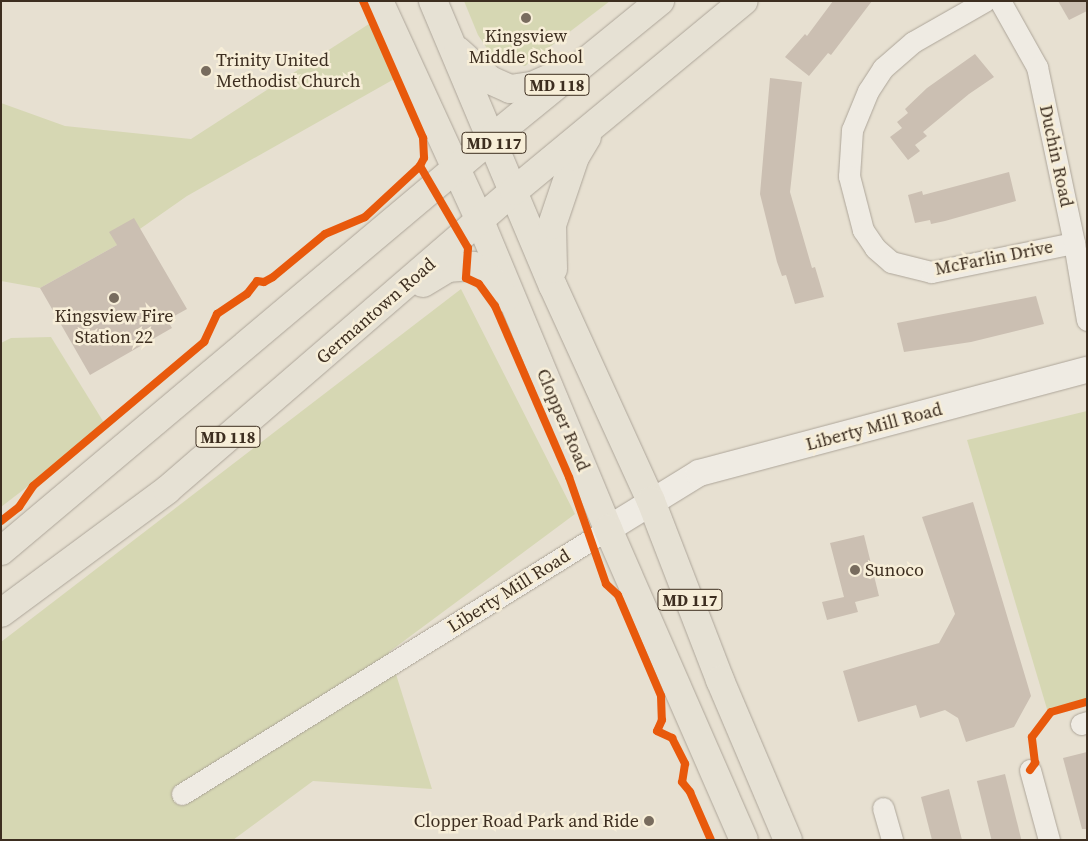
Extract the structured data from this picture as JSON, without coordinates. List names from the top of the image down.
{
  "streets": {
    "main road": [
      "MD 118",
      "MD 117",
      "Germantown Road",
      "Clopper Road"
    ],
    "street": ["Duchin Road", "McFarlin Drive", "Liberty Mill Road"]
  },
  "crossings": [
    ["MD 118", "MD 117"],
    ["MD 118", "Clopper Road"],
    ["MD 117", "Germantown Road"],
    ["MD 117", "Liberty Mill Road"],
    ["Duchin Road", "McFarlin Drive"],
    ["Germantown Road", "Clopper Road"],
    ["Clopper Road", "Liberty Mill Road"]
  ],
  "places": [
    "Kingsview Middle School",
    "Trinity United Methodist Church",
    "Kingsview Fire Station 22",
    "Sunoco",
    "Clopper Road Park and Ride"
  ]
}
